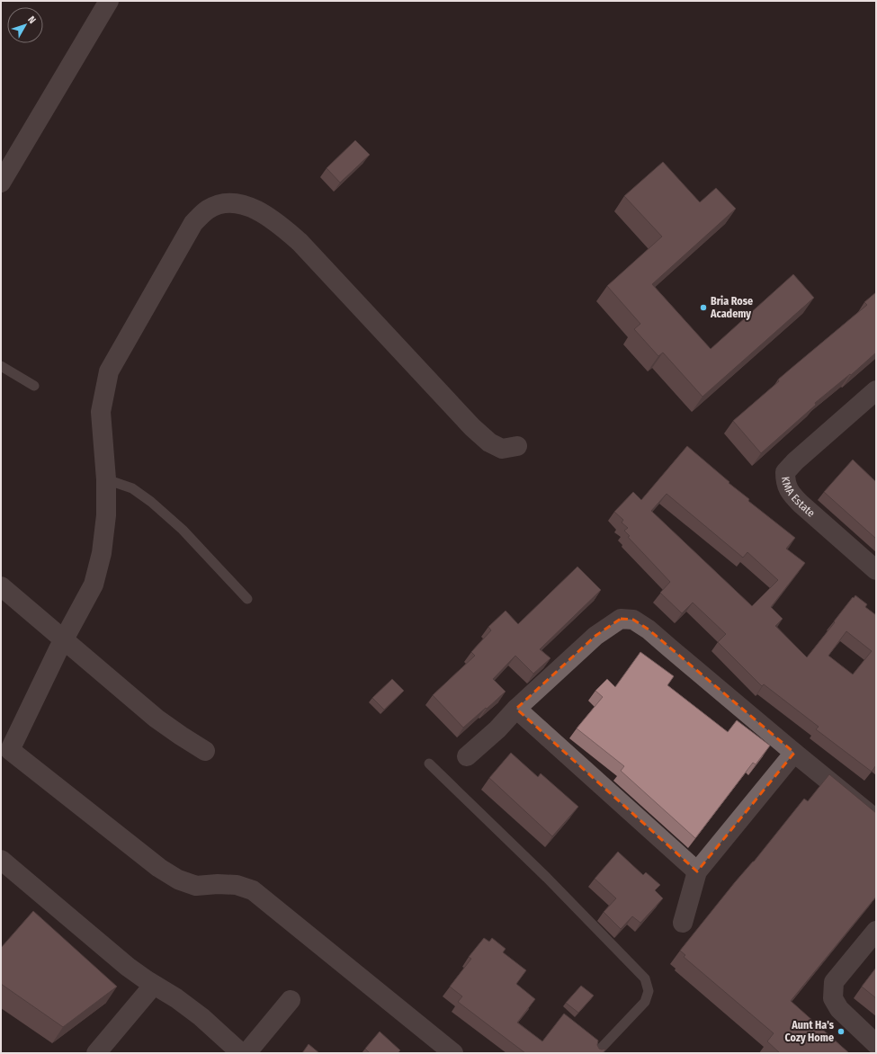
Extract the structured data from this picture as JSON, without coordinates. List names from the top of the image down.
{
  "streets": {
    "street": ["KMA Estate"]
  },
  "places": ["Bria Rose Academy", "Aunt Ha's Cozy Home"],
  "north": "top right"
}
